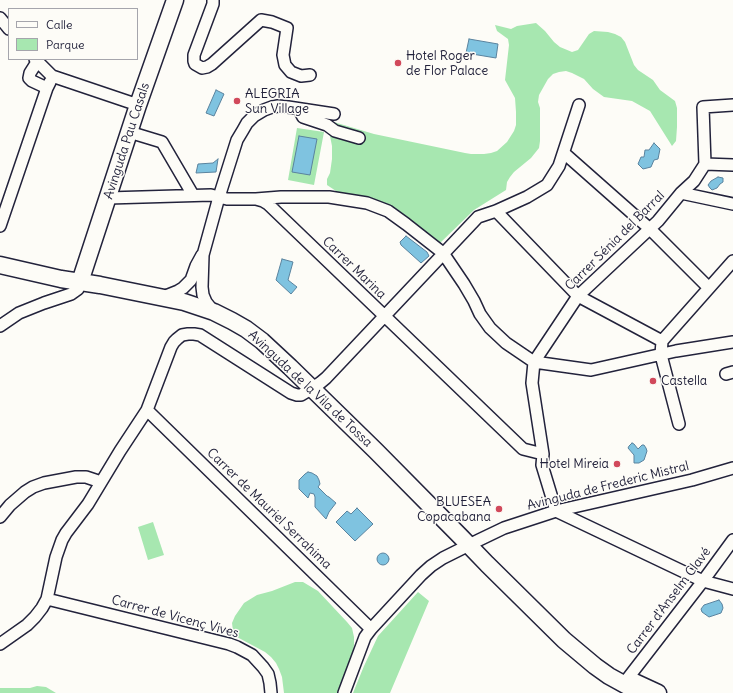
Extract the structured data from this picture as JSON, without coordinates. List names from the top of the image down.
{
  "streets": {
    "main road": ["Avinguda Pau Casals", "Avinguda de la Vila de Tossa"],
    "street": [
      "Carrer Sénia del Barral",
      "Carrer Marina",
      "Avinguda de Frederic Mistral",
      "Carrer de Mauriel Serrahima",
      "Carrer d'Anselm Clavé",
      "Carrer de Vicenç Vives"
    ]
  },
  "crossings": [
    ["Avinguda Pau Casals", "Avinguda de la Vila de Tossa"],
    ["Carrer Sénia del Barral", "Carrer Marina"],
    ["Carrer Sénia del Barral", "Avinguda de Frederic Mistral"],
    ["Avinguda de la Vila de Tossa", "Avinguda de Frederic Mistral"],
    ["Avinguda de la Vila de Tossa", "Carrer d'Anselm Clavé"],
    ["Avinguda de Frederic Mistral", "Carrer de Mauriel Serrahima"]
  ],
  "places": [
    "Hotel Roger de Flor Palace",
    "ALEGRIA Sun Village",
    "Castella",
    "Hotel Mireia",
    "BLUESEA Copacabana"
  ],
  "legend": ["Calle", "Parque"]
}
